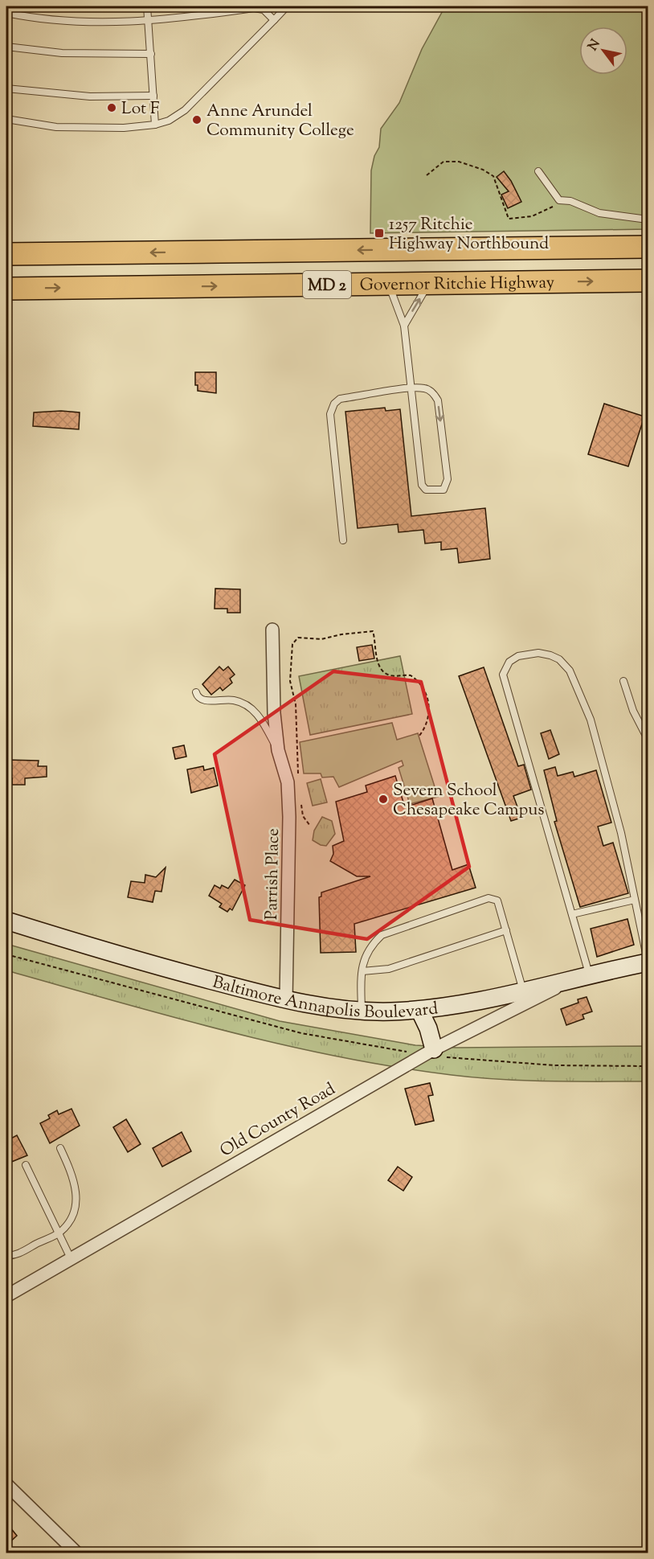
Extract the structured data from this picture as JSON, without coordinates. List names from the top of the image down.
{
  "streets": {
    "highway": ["Governor Ritchie Highway", "MD 2"],
    "street": ["Parrish Place", "Baltimore Annapolis Boulevard", "Old County Road"]
  },
  "crossings": [
    ["Parrish Place", "Baltimore Annapolis Boulevard"],
    ["Baltimore Annapolis Boulevard", "Old County Road"]
  ],
  "places": {
    "other": ["Lot F", "Anne Arundel Community College", "Severn School Chesapeake Campus"],
    "transit": ["1257 Ritchie Highway Northbound"]
  },
  "north": "top left"
}
